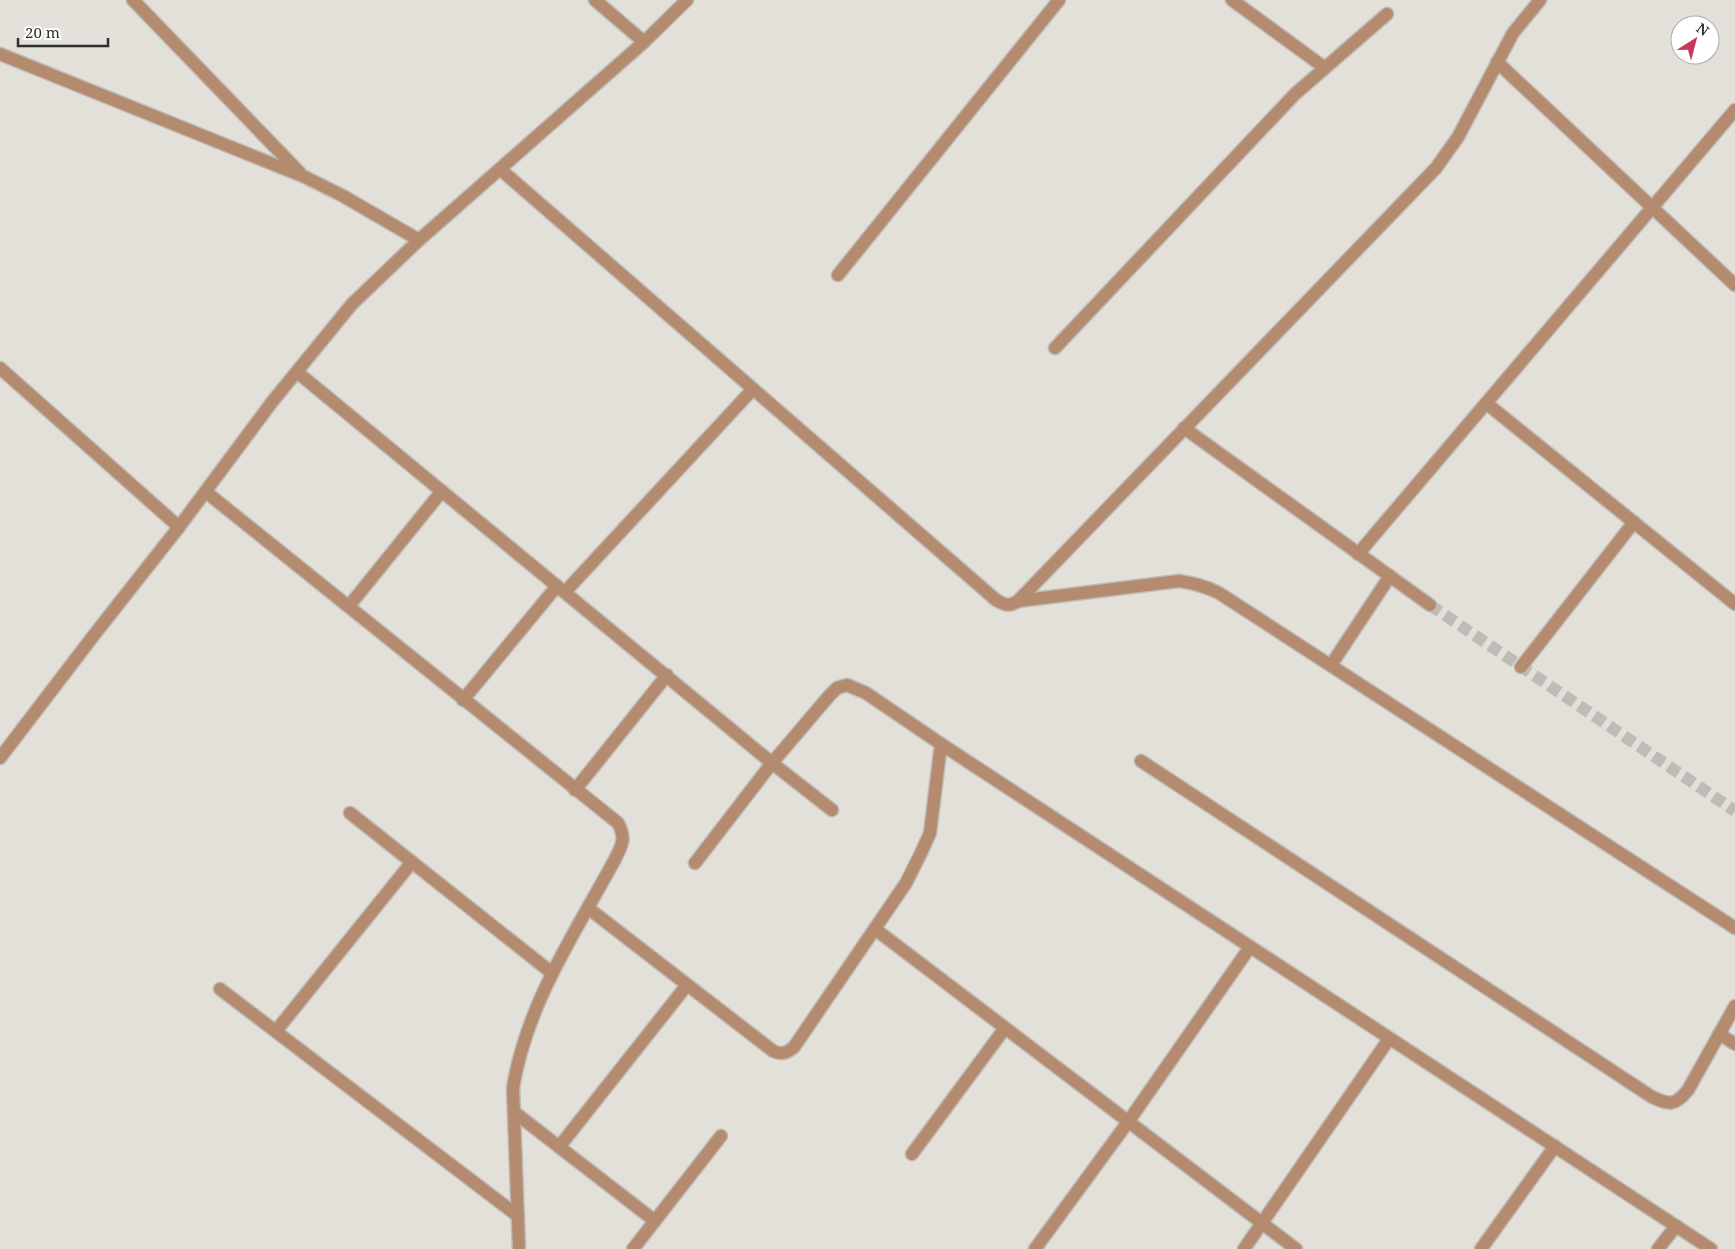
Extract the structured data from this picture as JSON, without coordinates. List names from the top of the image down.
{
  "scale_bar": "20 m",
  "north": "top right"
}
